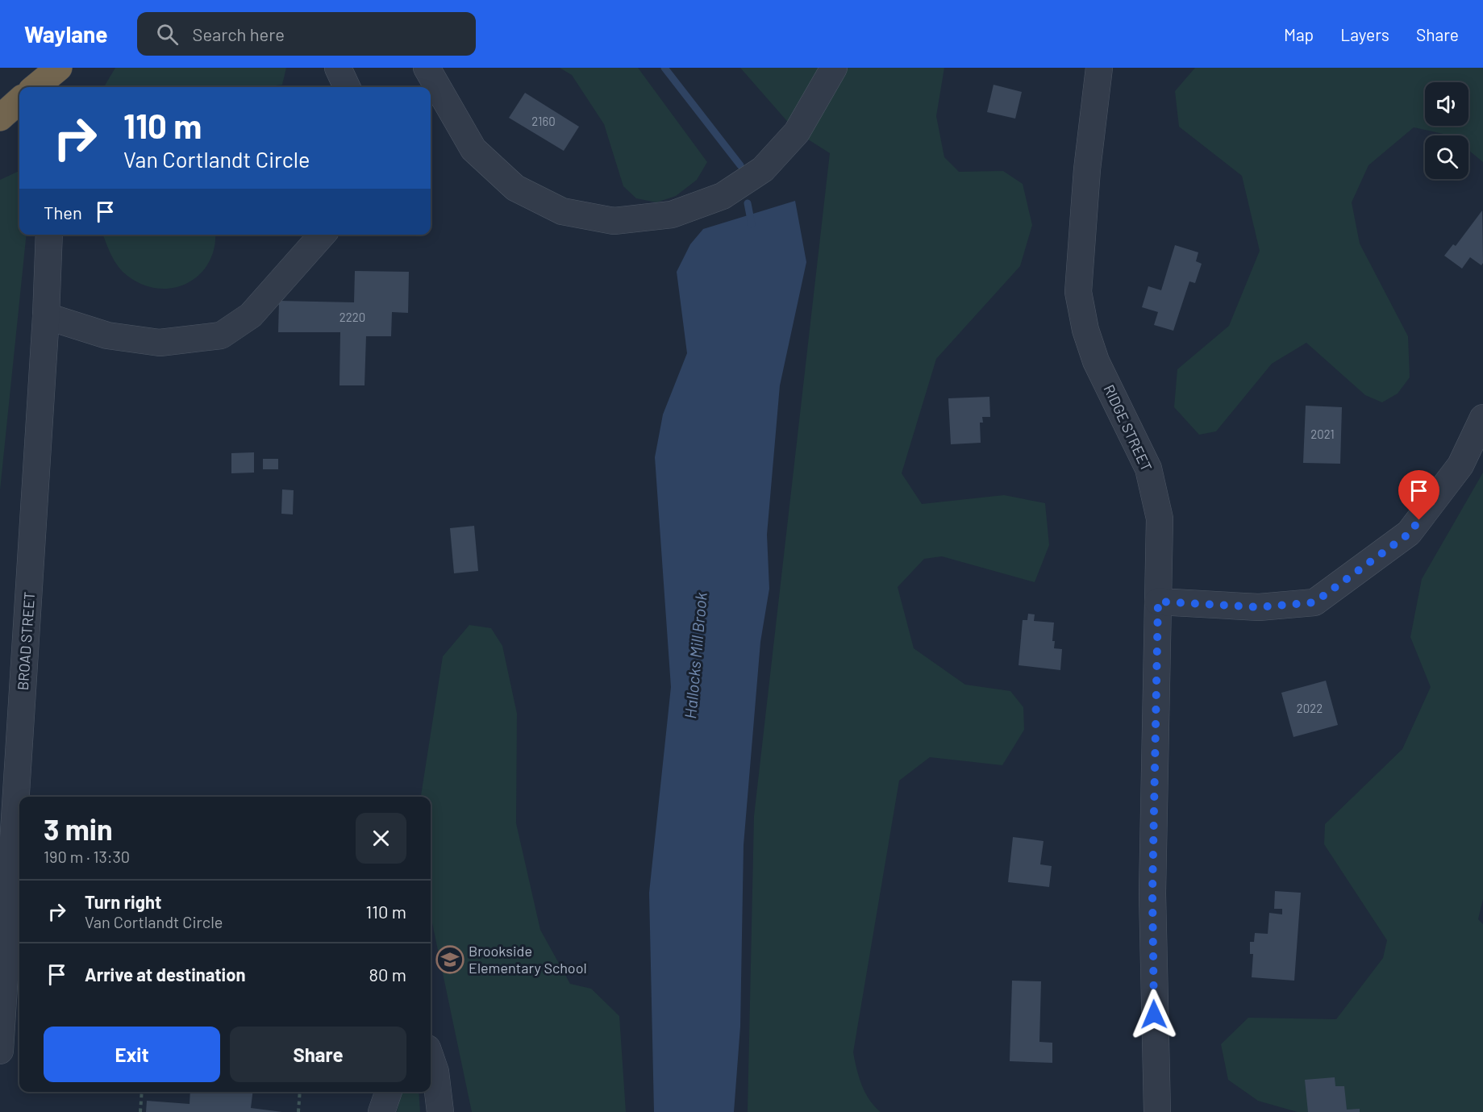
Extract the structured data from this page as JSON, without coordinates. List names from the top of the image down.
{
  "streets": {
    "street": ["RIDGE STREET", "BROAD STREET"]
  },
  "water": ["Hallocks Mill Brook"],
  "places": {
    "school or university": ["Brookside Elementary School"]
  },
  "house_numbers": [
    "2160",
    "2220",
    "2021",
    "2022"
  ],
  "page": {
    "header": "Waylane",
    "search": "Search here",
    "nav": ["Map", "Layers", "Share"],
    "turn": ["110 m", "Van Cortlandt Circle"],
    "then": "Then",
    "heading": ["3 min", "190 m · 13:30"],
    "list": [
      {
        "name": "Turn right",
        "note": "Van Cortlandt Circle",
        "value": "110 m"
      },
      {
        "name": "Arrive at destination",
        "value": "80 m"
      }
    ],
    "buttons": ["Exit", "Share"]
  }
}
